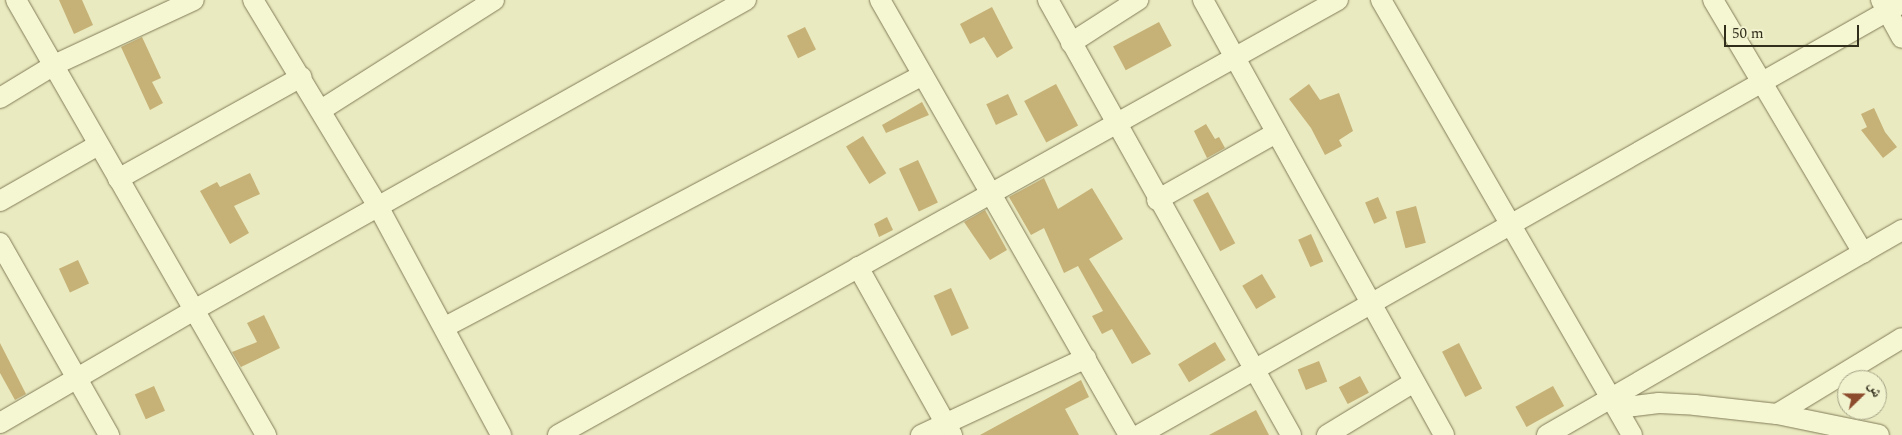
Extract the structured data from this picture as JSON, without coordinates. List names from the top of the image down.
{
  "scale_bar": "50 m",
  "north": "right"
}
